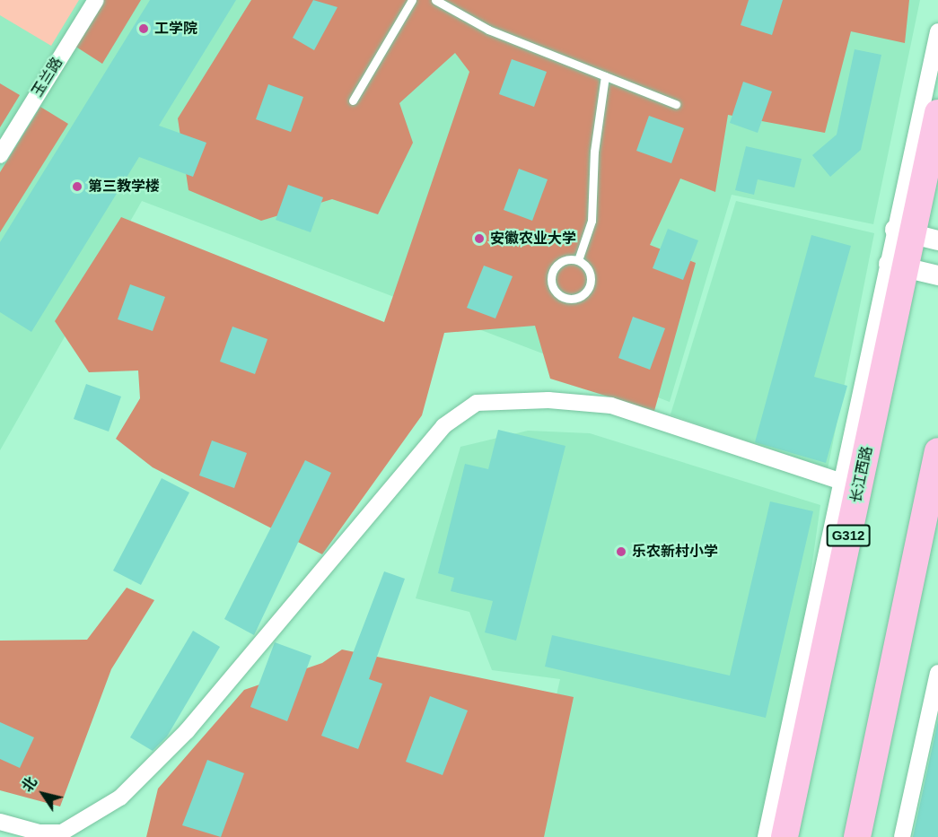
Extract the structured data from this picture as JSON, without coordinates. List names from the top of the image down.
{
  "streets": {
    "highway": ["长江西路", "G312"],
    "street": ["玉兰路"]
  },
  "places": [
    "工学院",
    "第三教学楼",
    "安徽农业大学",
    "乐农新村小学"
  ],
  "north": "top left"
}
